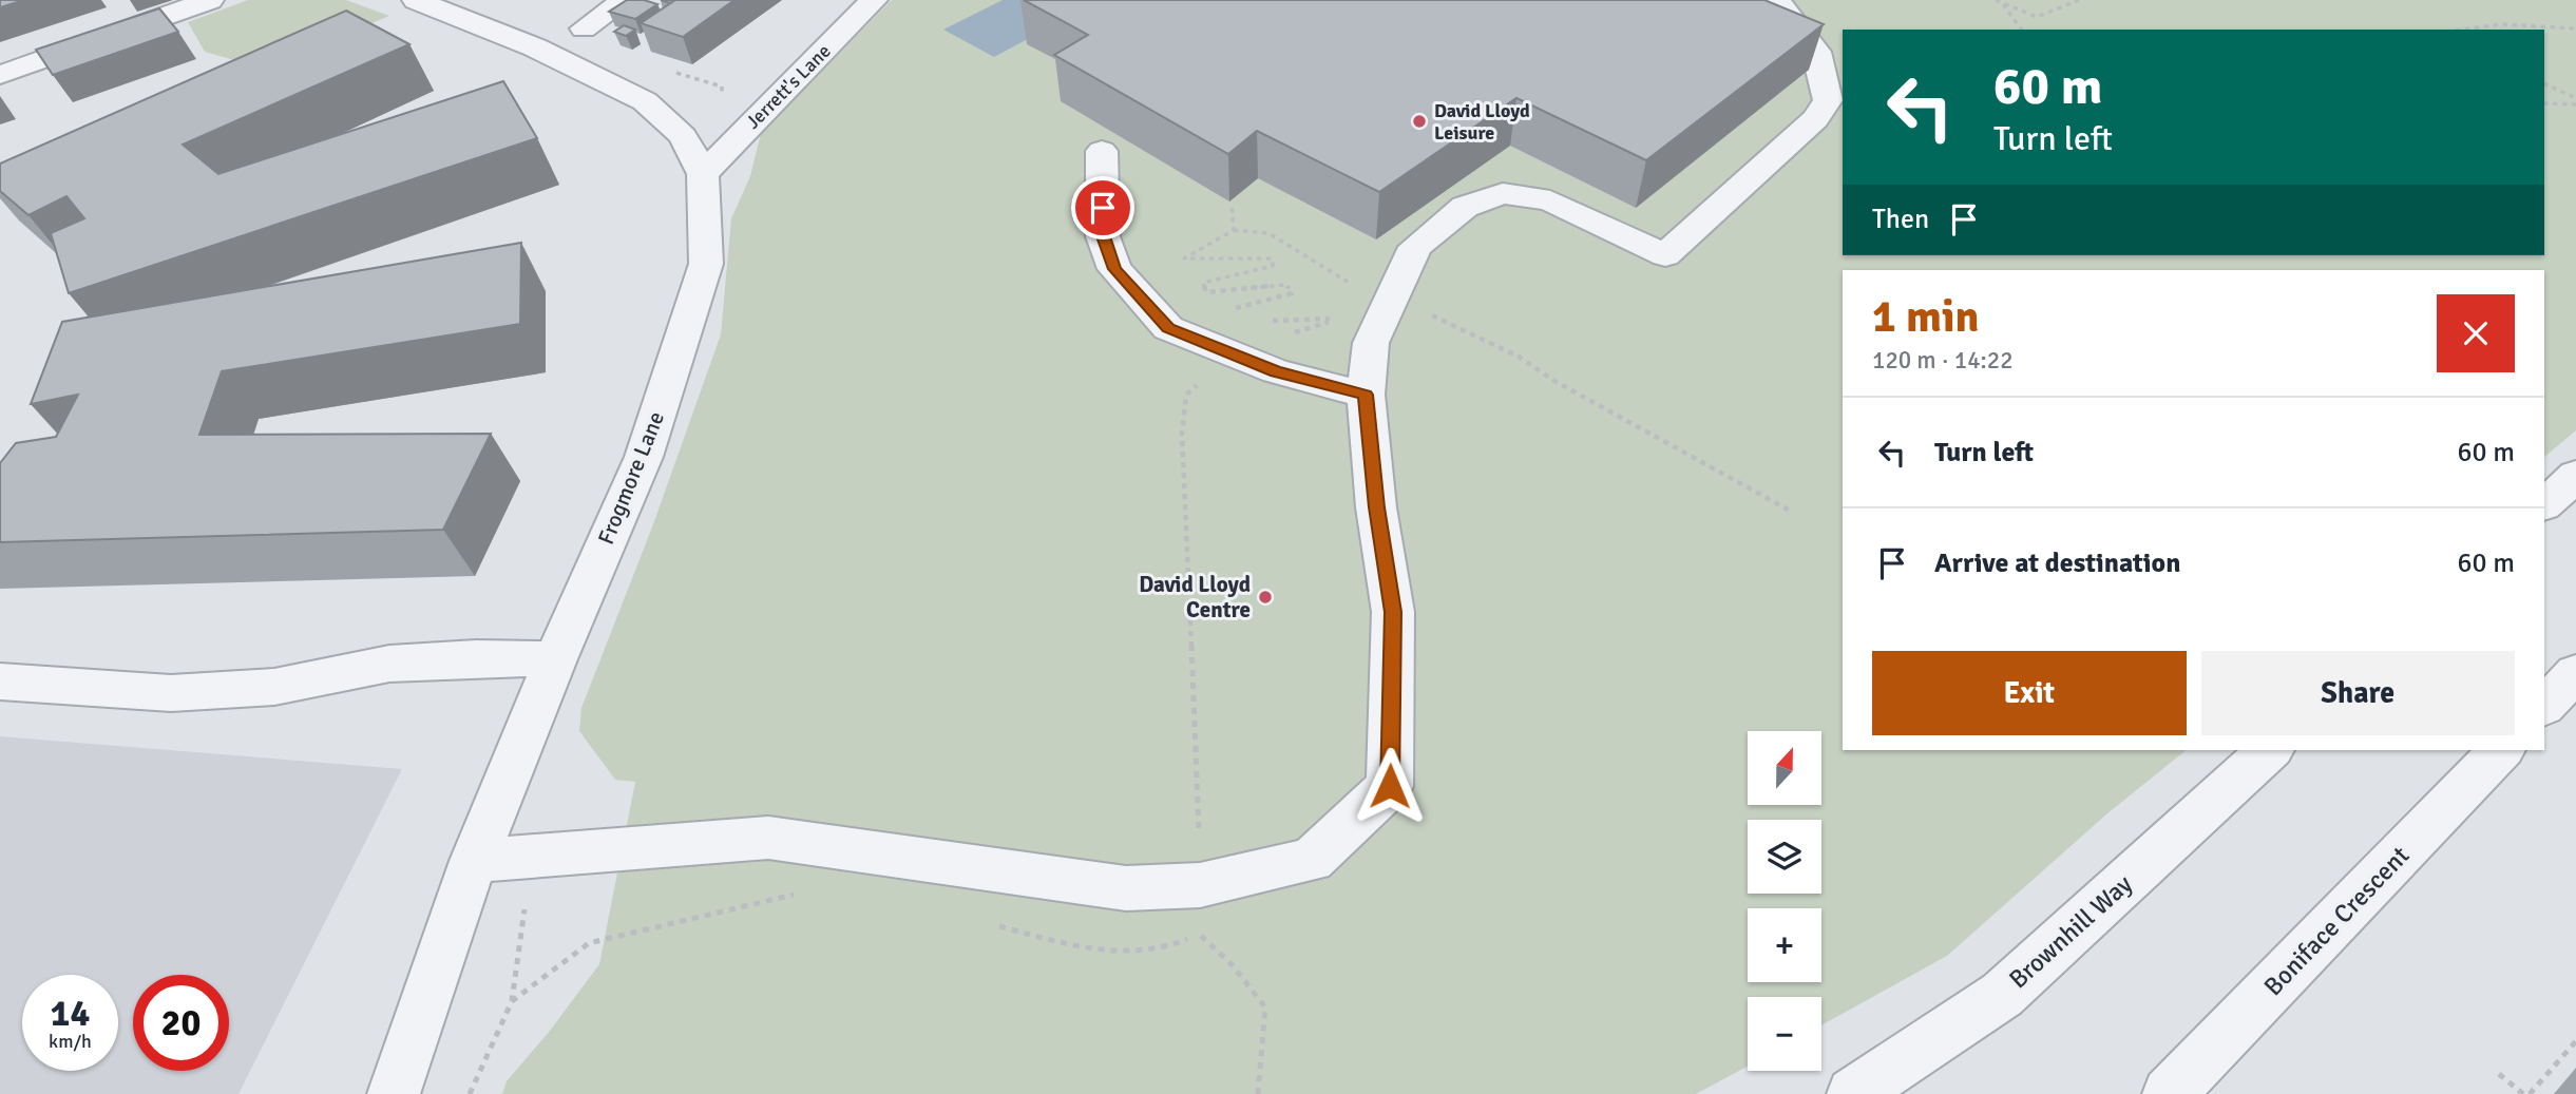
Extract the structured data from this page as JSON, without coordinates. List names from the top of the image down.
{
  "streets": {
    "street": [
      "Jerrett's Lane",
      "Frogmore Lane",
      "Boniface Crescent",
      "Brownhill Way"
    ]
  },
  "crossings": [
    ["Jerrett's Lane", "Frogmore Lane"]
  ],
  "places": ["David Lloyd Leisure", "David Lloyd Centre"],
  "north": "top",
  "page": {
    "turn": ["60 m", "Turn left"],
    "then": "Then",
    "heading": ["1 min", "120 m · 14:22"],
    "list": [
      {
        "name": "Turn left",
        "value": "60 m"
      },
      {
        "name": "Arrive at destination",
        "value": "60 m"
      }
    ],
    "buttons": ["Exit", "Share"],
    "map_buttons": ["+", "−"],
    "speed": "14 km/h",
    "limit": "20"
  }
}
